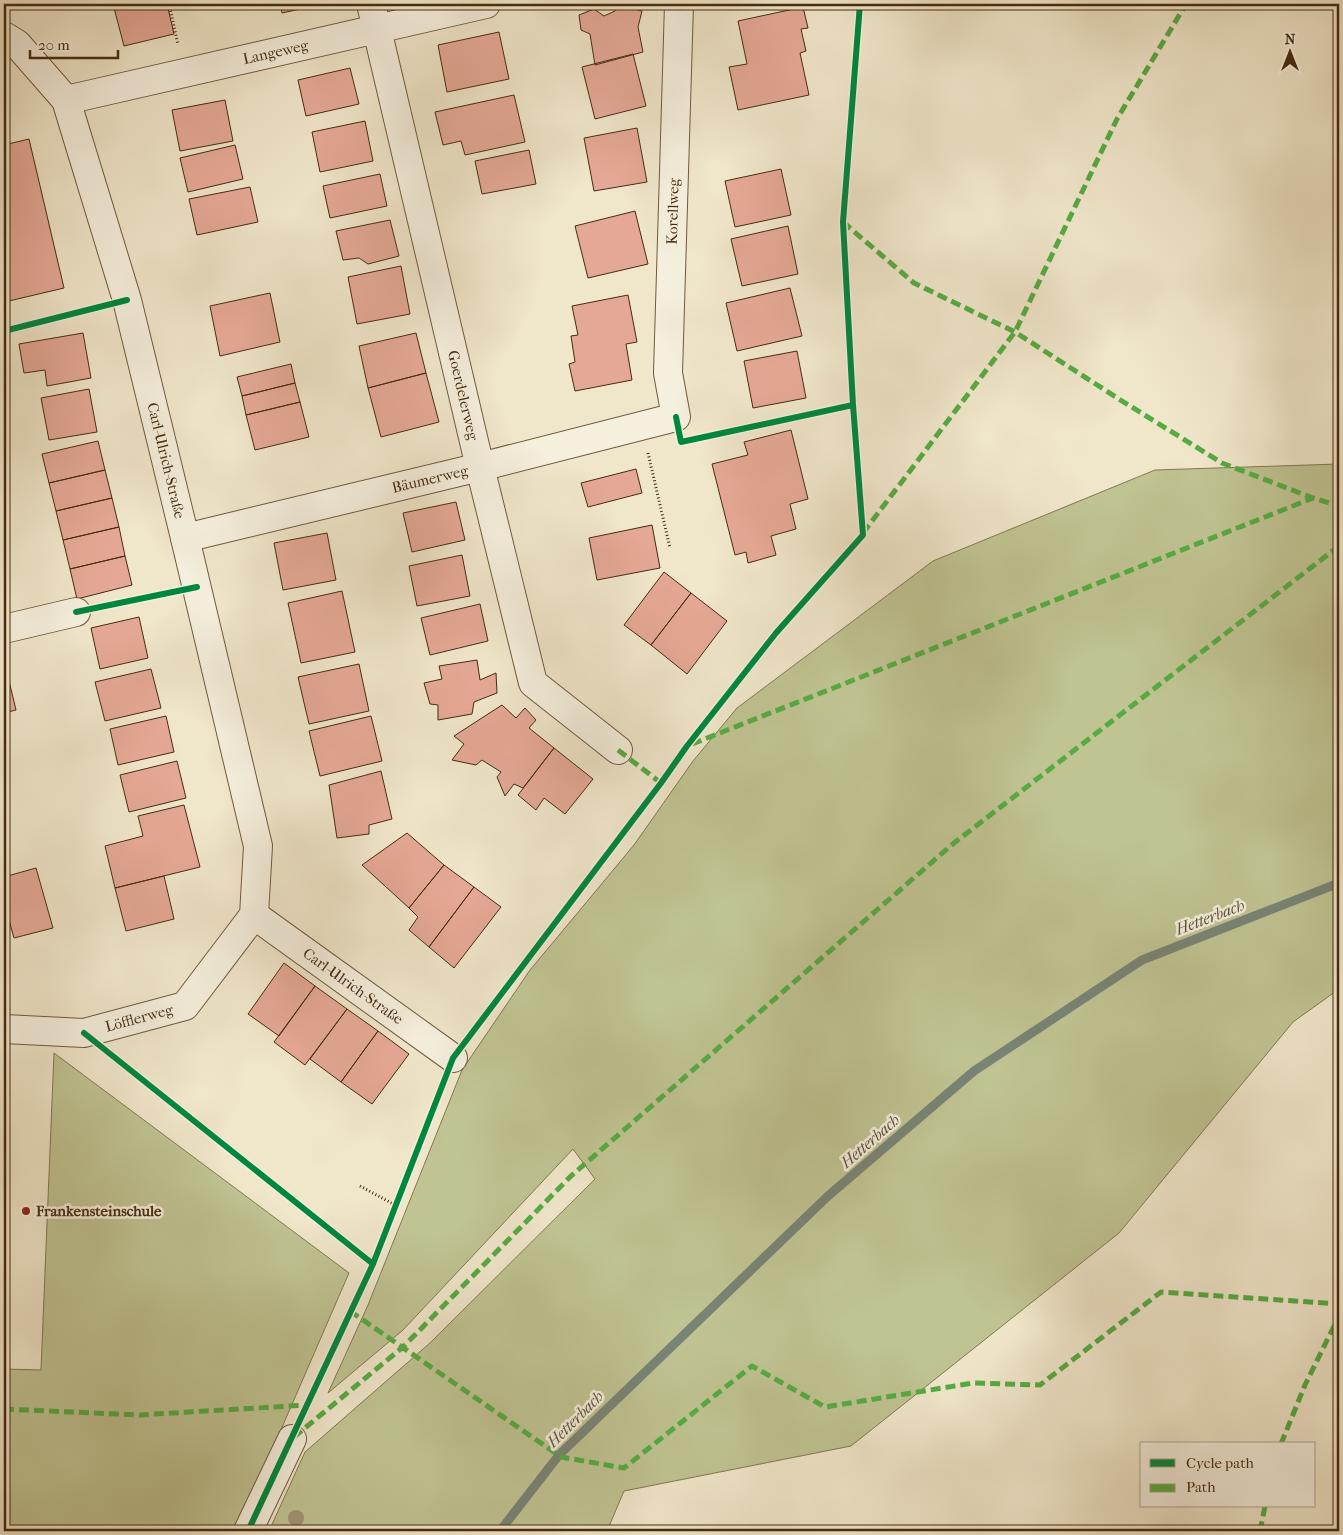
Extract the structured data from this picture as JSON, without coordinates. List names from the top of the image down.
{
  "streets": {
    "street": [
      "Langeweg",
      "Korellweg",
      "Goerdelerweg",
      "Carl-Ulrich-Straße",
      "Bäumerweg",
      "Löfflerweg"
    ]
  },
  "crossings": [
    ["Langeweg", "Goerdelerweg"],
    ["Langeweg", "Carl-Ulrich-Straße"],
    ["Korellweg", "Bäumerweg"],
    ["Goerdelerweg", "Bäumerweg"],
    ["Carl-Ulrich-Straße", "Bäumerweg"],
    ["Carl-Ulrich-Straße", "Löfflerweg"]
  ],
  "water": ["Hetterbach"],
  "places": ["Frankensteinschule"],
  "legend": ["Cycle path", "Path"],
  "scale_bar": "20 m",
  "north": "top"
}
